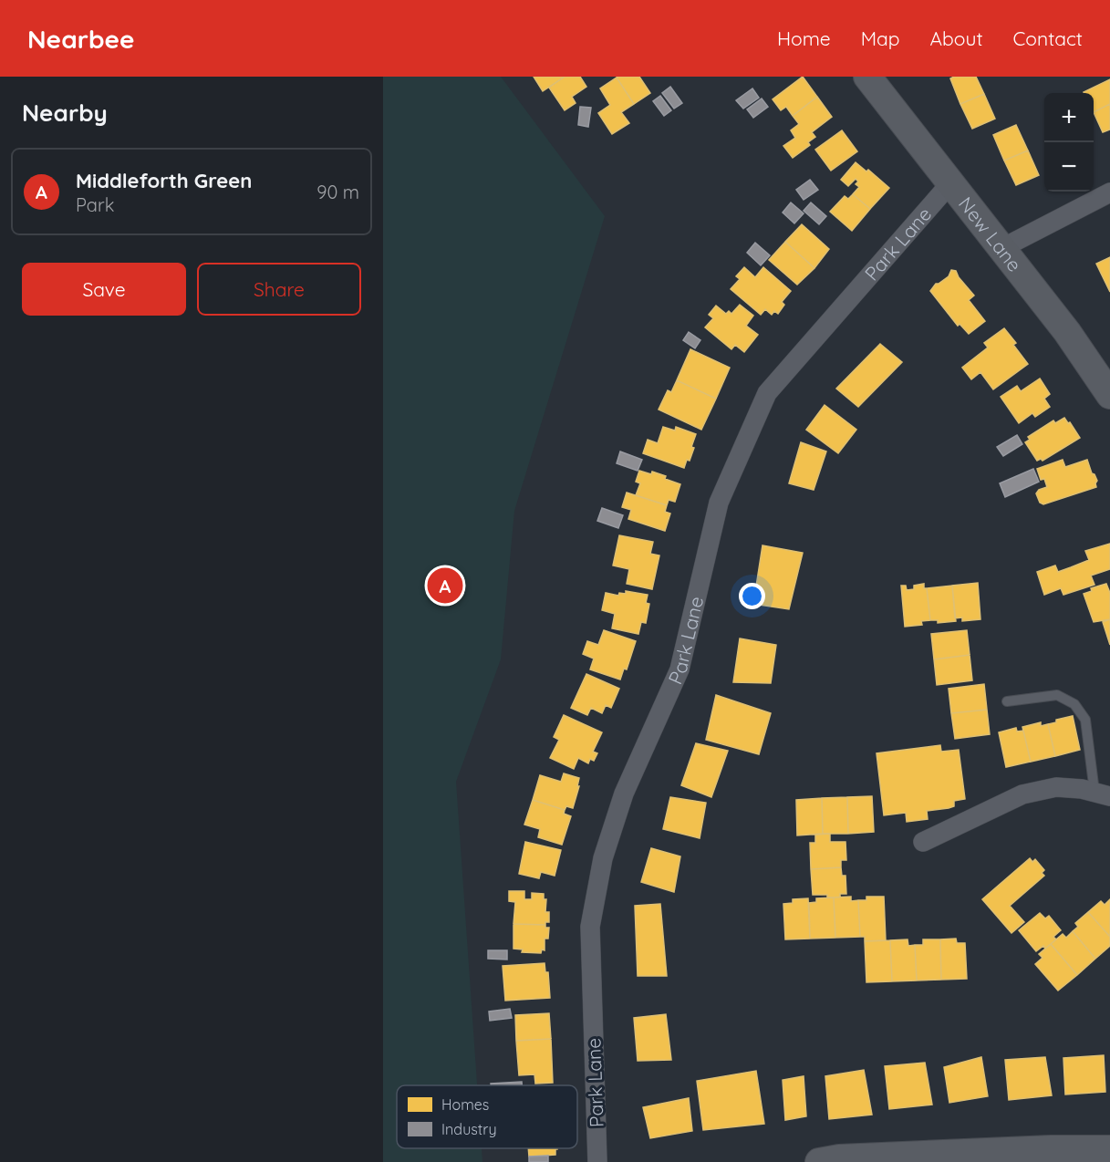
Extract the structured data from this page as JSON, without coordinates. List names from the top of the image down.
{
  "streets": {
    "street": ["New Lane", "Park Lane"]
  },
  "crossings": [
    ["New Lane", "Park Lane"]
  ],
  "legend": ["Homes", "Industry"],
  "page": {
    "header": "Nearbee",
    "nav": [
      "Home",
      "Map",
      "About",
      "Contact"
    ],
    "heading": "Nearby",
    "map_buttons": ["+", "−"],
    "list": [
      {
        "mark": "A",
        "name": "Middleforth Green",
        "note": "Park",
        "value": "90 m"
      }
    ],
    "buttons": ["Save", "Share"],
    "pins": "A"
  }
}
